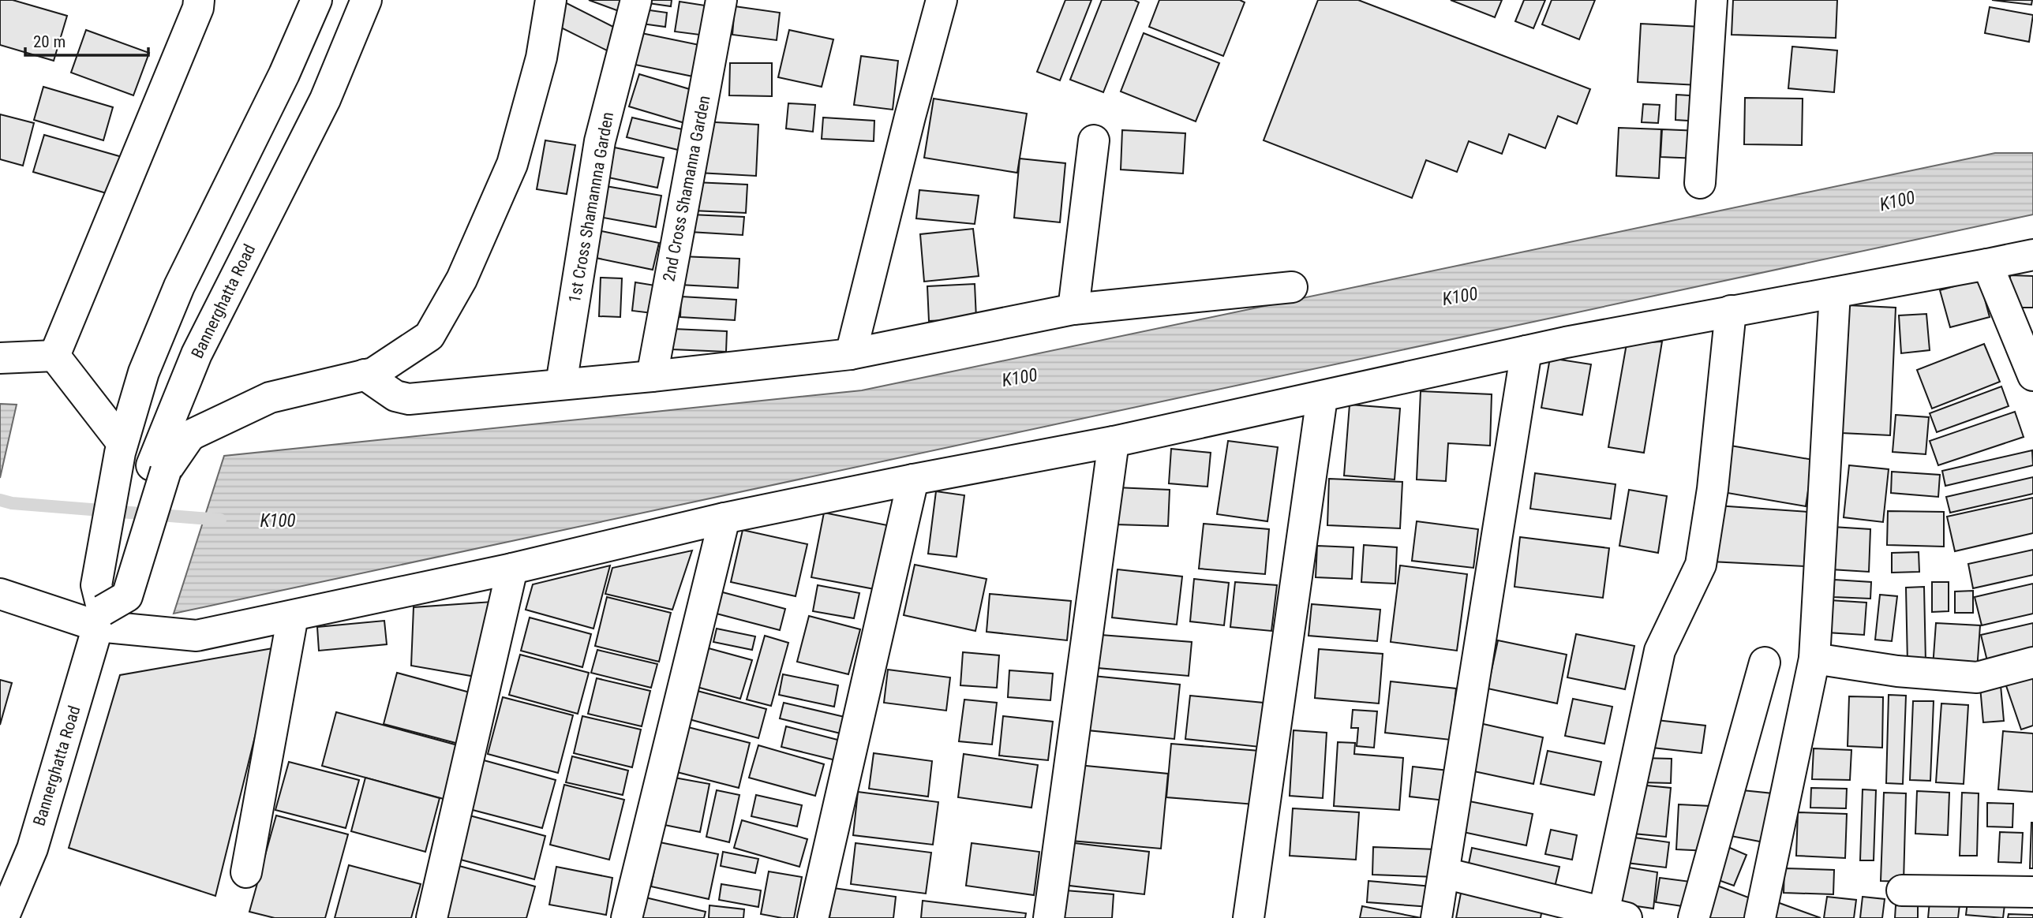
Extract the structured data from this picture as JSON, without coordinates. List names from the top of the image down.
{
  "streets": {
    "street": ["2nd Cross Shamanna Garden", "1st Cross Shamannna Garden", "Bannerghatta Road"]
  },
  "water": ["K100"],
  "scale_bar": "20 m"
}
